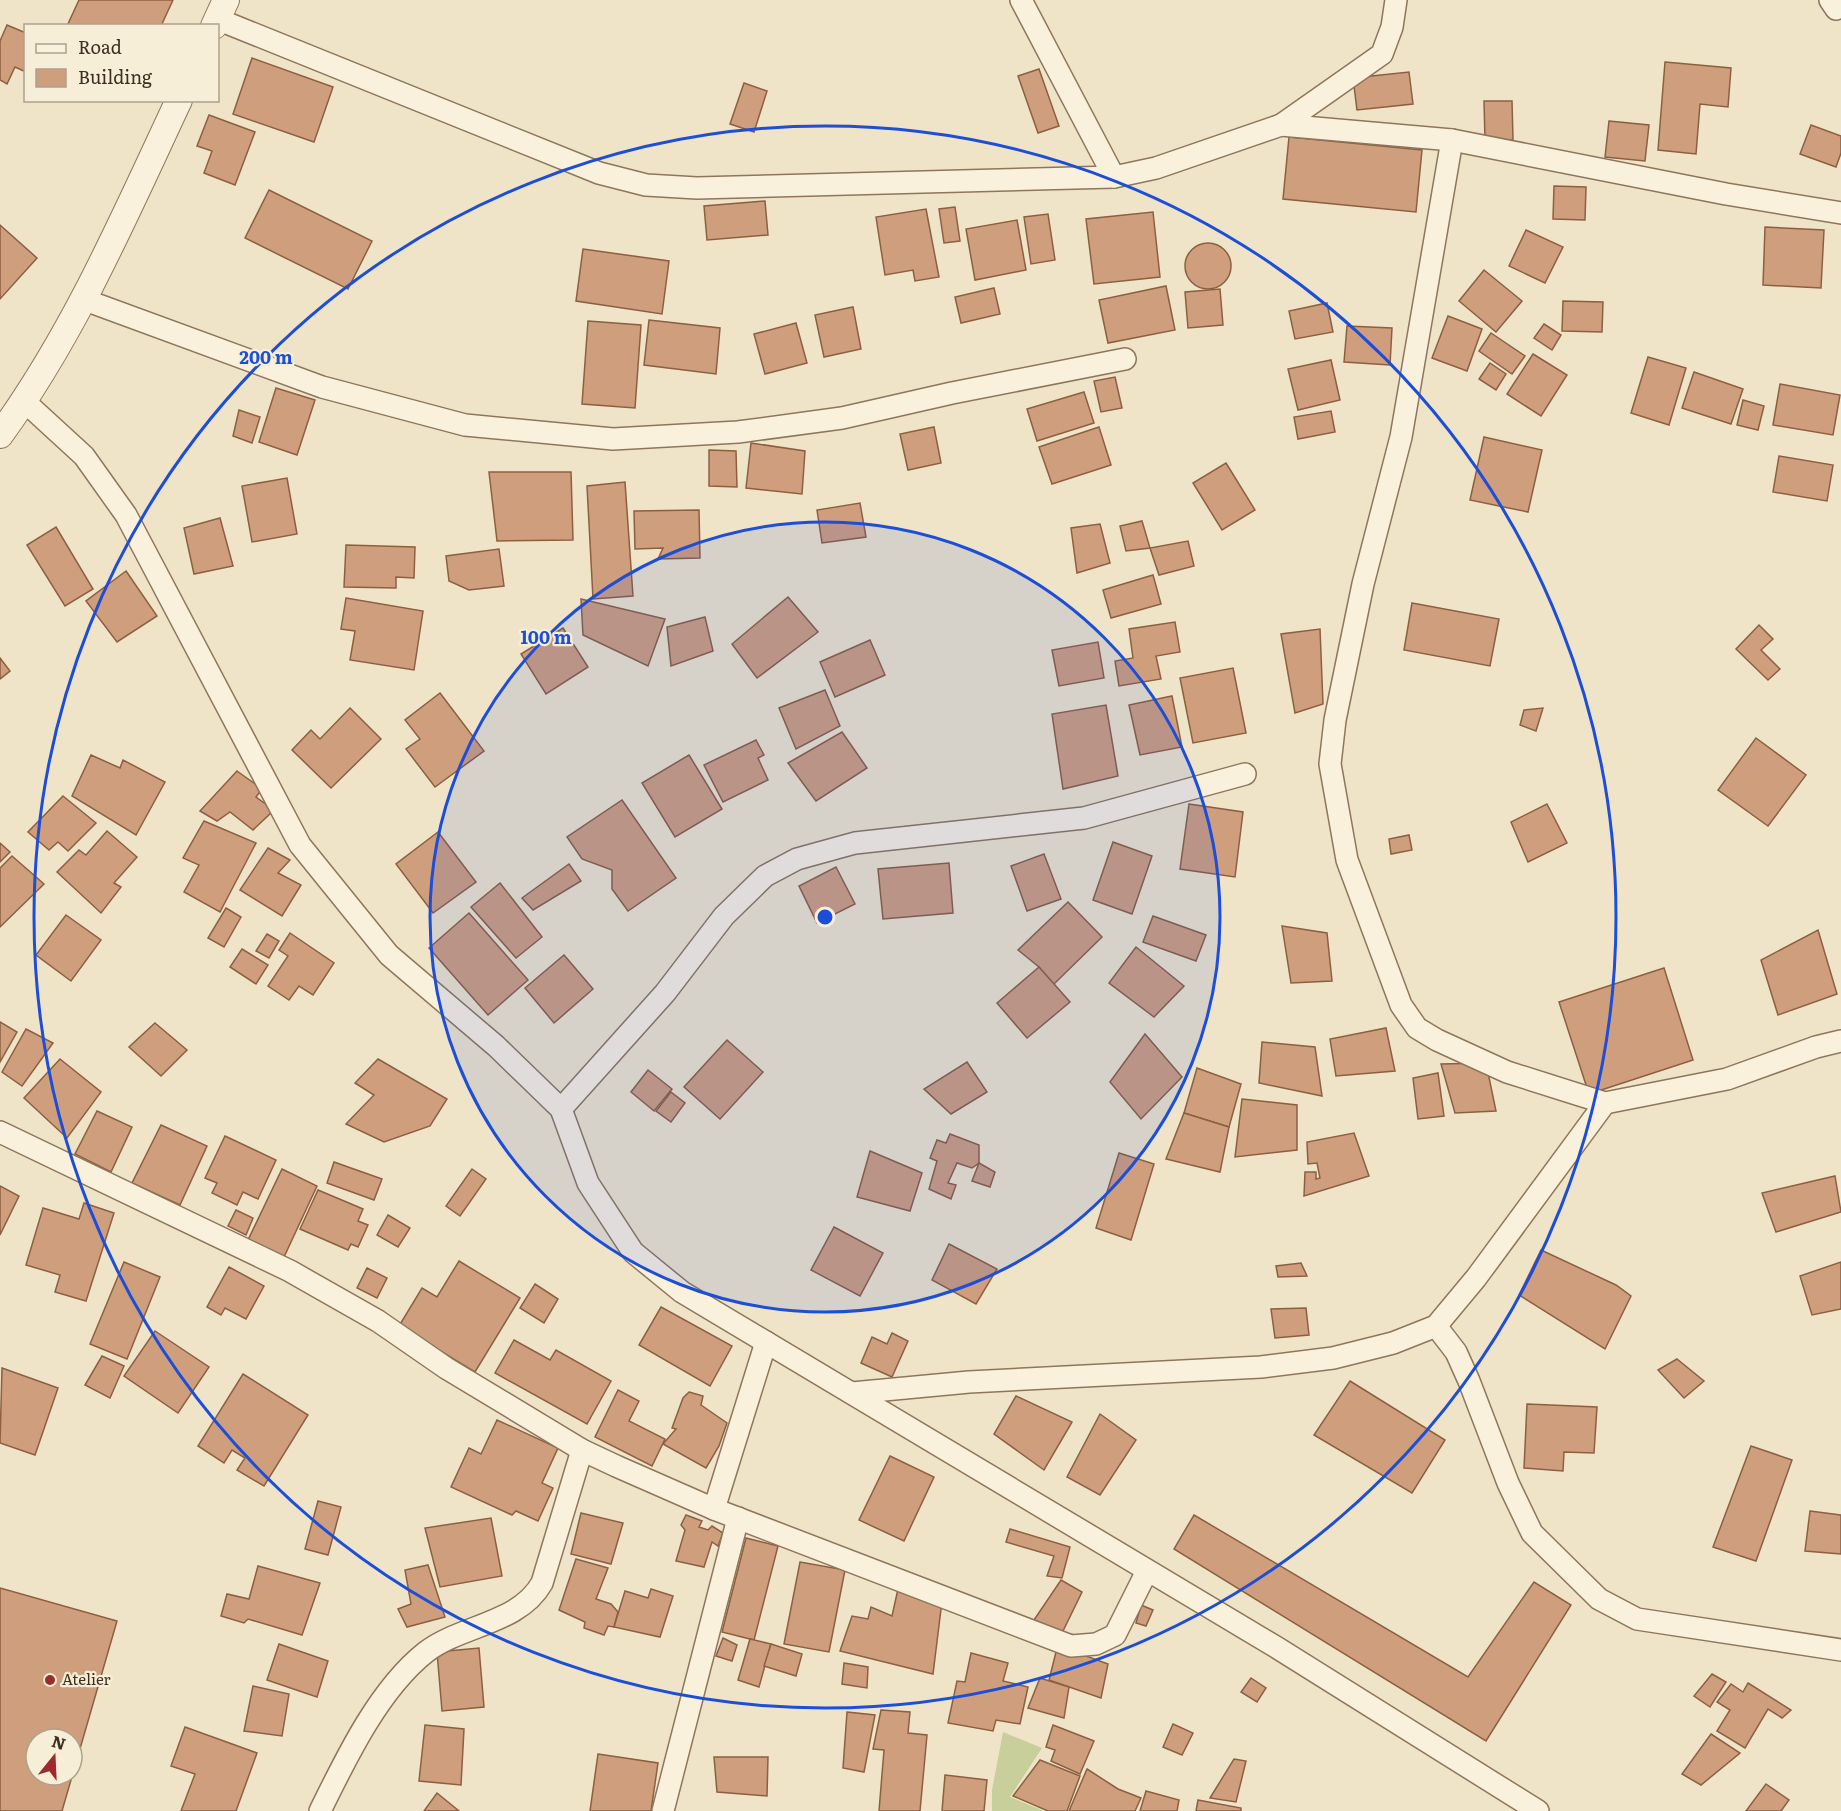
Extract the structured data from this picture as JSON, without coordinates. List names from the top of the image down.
{
  "places": ["Atelier"],
  "legend": ["Road", "Building"],
  "north": "top",
  "rings": ["200 m", "100 m"]
}
